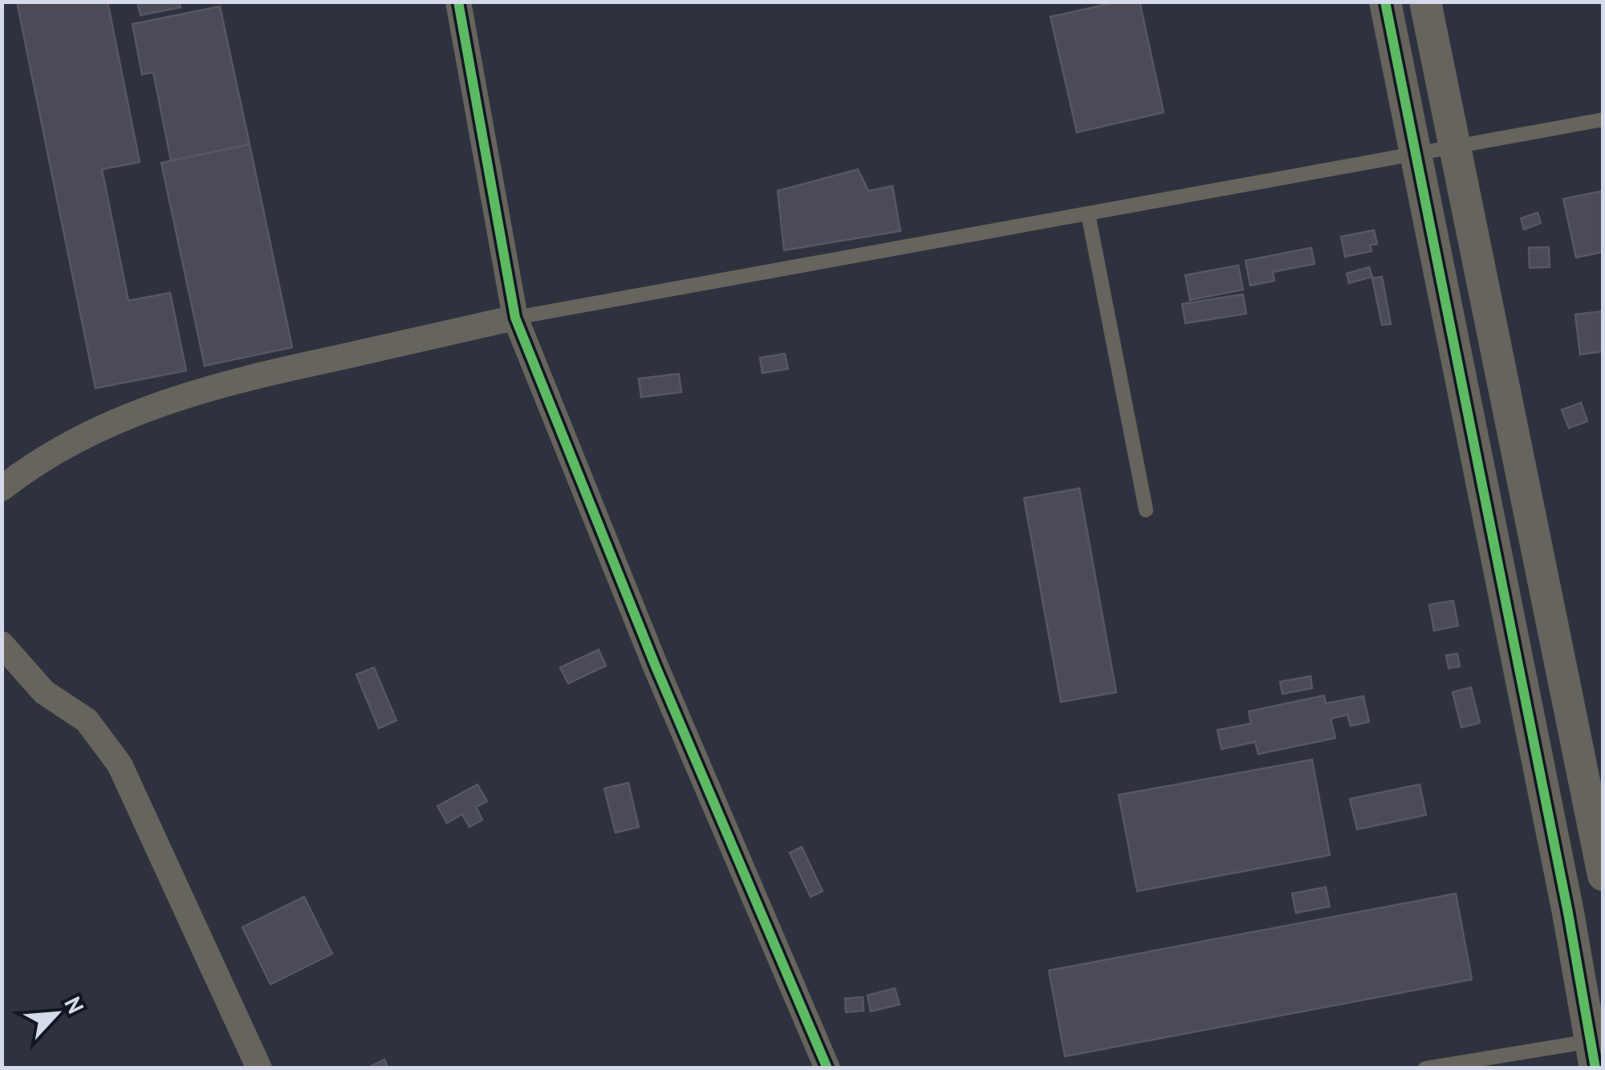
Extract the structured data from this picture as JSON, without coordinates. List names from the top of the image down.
{
  "north": "top right"
}
